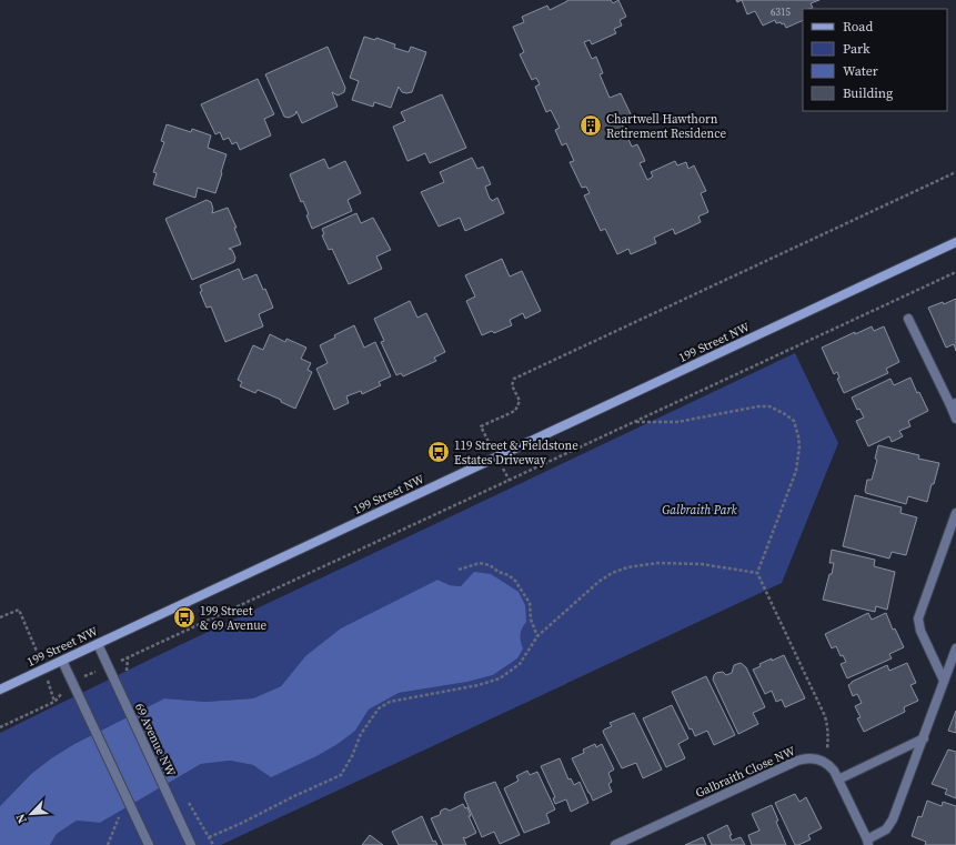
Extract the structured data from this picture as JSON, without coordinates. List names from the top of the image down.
{
  "streets": {
    "main road": ["199 Street NW"],
    "street": ["69 Avenue NW", "Galbraith Close NW"]
  },
  "crossings": [
    ["199 Street NW", "69 Avenue NW"]
  ],
  "parks": ["Galbraith Park"],
  "places": {
    "building": ["Chartwell Hawthorn Retirement Residence"],
    "bus stop": ["119 Street & Fieldstone Estates Driveway", "199 Street & 69 Avenue"]
  },
  "house_numbers": ["6315"],
  "legend": [
    "Road",
    "Park",
    "Water",
    "Building"
  ],
  "north": "bottom left"
}
